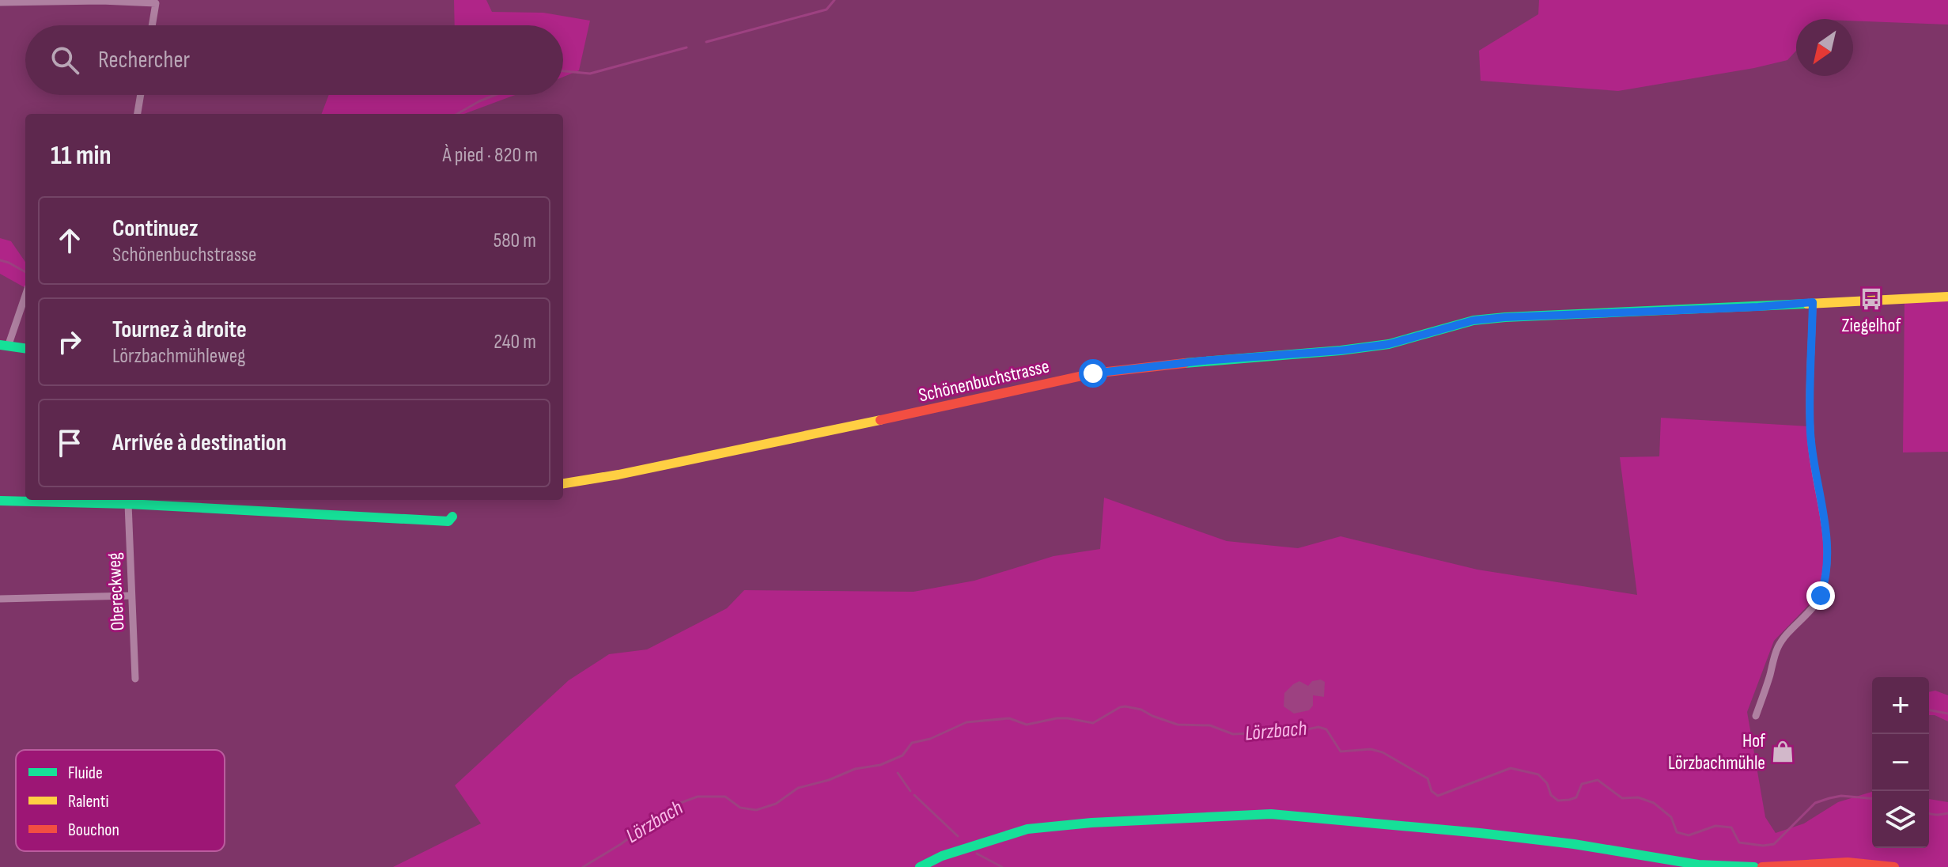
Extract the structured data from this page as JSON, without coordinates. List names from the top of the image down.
{
  "streets": {
    "street": ["Schönenbuchstrasse", "Obereckweg"]
  },
  "water": ["Lörzbach"],
  "places": {
    "bus stop": ["Ziegelhof"],
    "shop": ["Hof Lörzbachmühle"]
  },
  "legend": ["Fluide", "Ralenti", "Bouchon"],
  "north": "bottom left",
  "page": {
    "search": "Rechercher",
    "heading": ["11 min", "À pied · 820 m"],
    "list": [
      ["Continuez", "Schönenbuchstrasse", "580 m"],
      ["Tournez à droite", "Lörzbachmühleweg", "240 m"],
      "Arrivée à destination"
    ],
    "map_buttons": ["+", "−"]
  }
}
